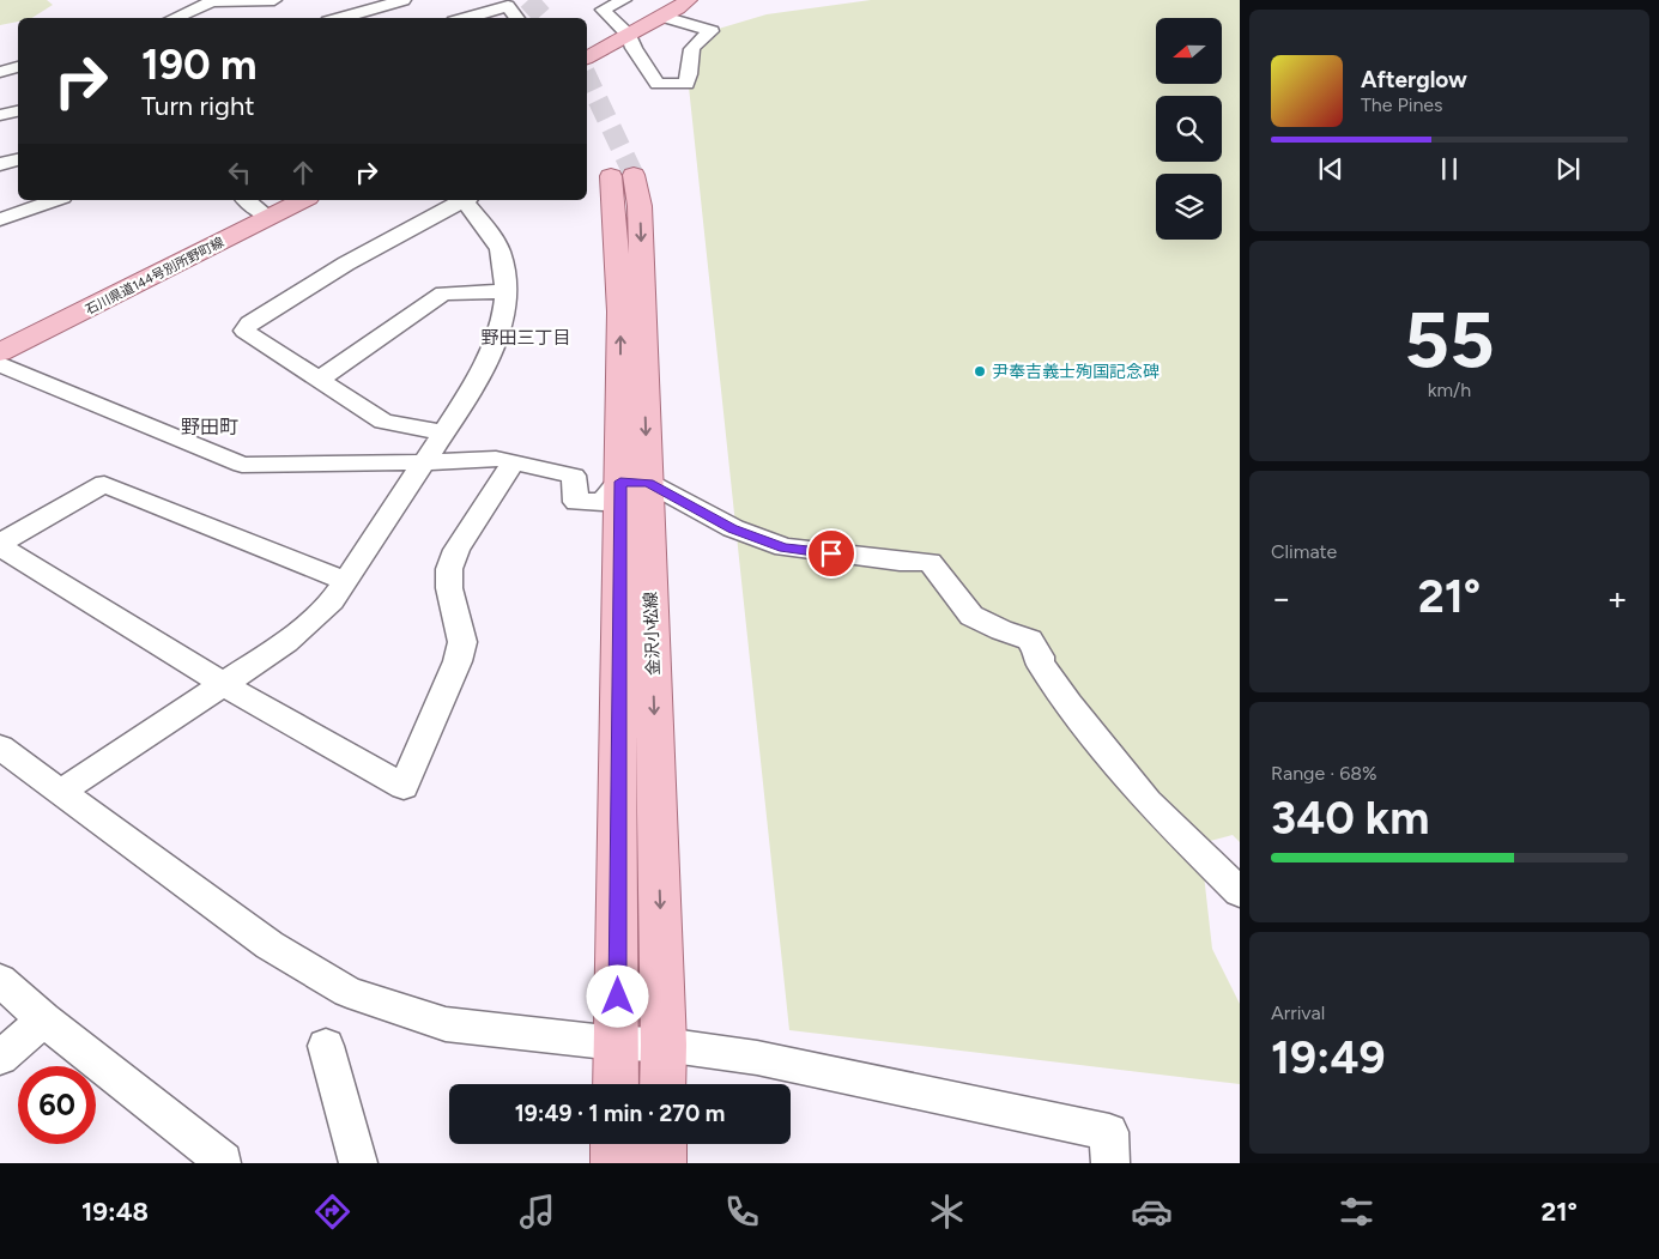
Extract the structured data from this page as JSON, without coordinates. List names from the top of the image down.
{
  "streets": {
    "main road": ["石川県道144号別所野町線", "金沢小松線"]
  },
  "districts": ["野田三丁目", "野田町"],
  "places": ["尹奉吉義士殉国記念碑"],
  "north": "left",
  "page": {
    "turn": ["190 m", "Turn right"],
    "song": ["Afterglow", "The Pines"],
    "tile": [
      ["55", "km/h"],
      "Climate",
      ["Range · 68%", "340 km"],
      ["Arrival", "19:49"]
    ],
    "heat": ["−", "21°", "+"],
    "limit": "60",
    "trip": "19:49 · 1 min · 270 m",
    "tabs": ["19:48", "21°"]
  }
}
